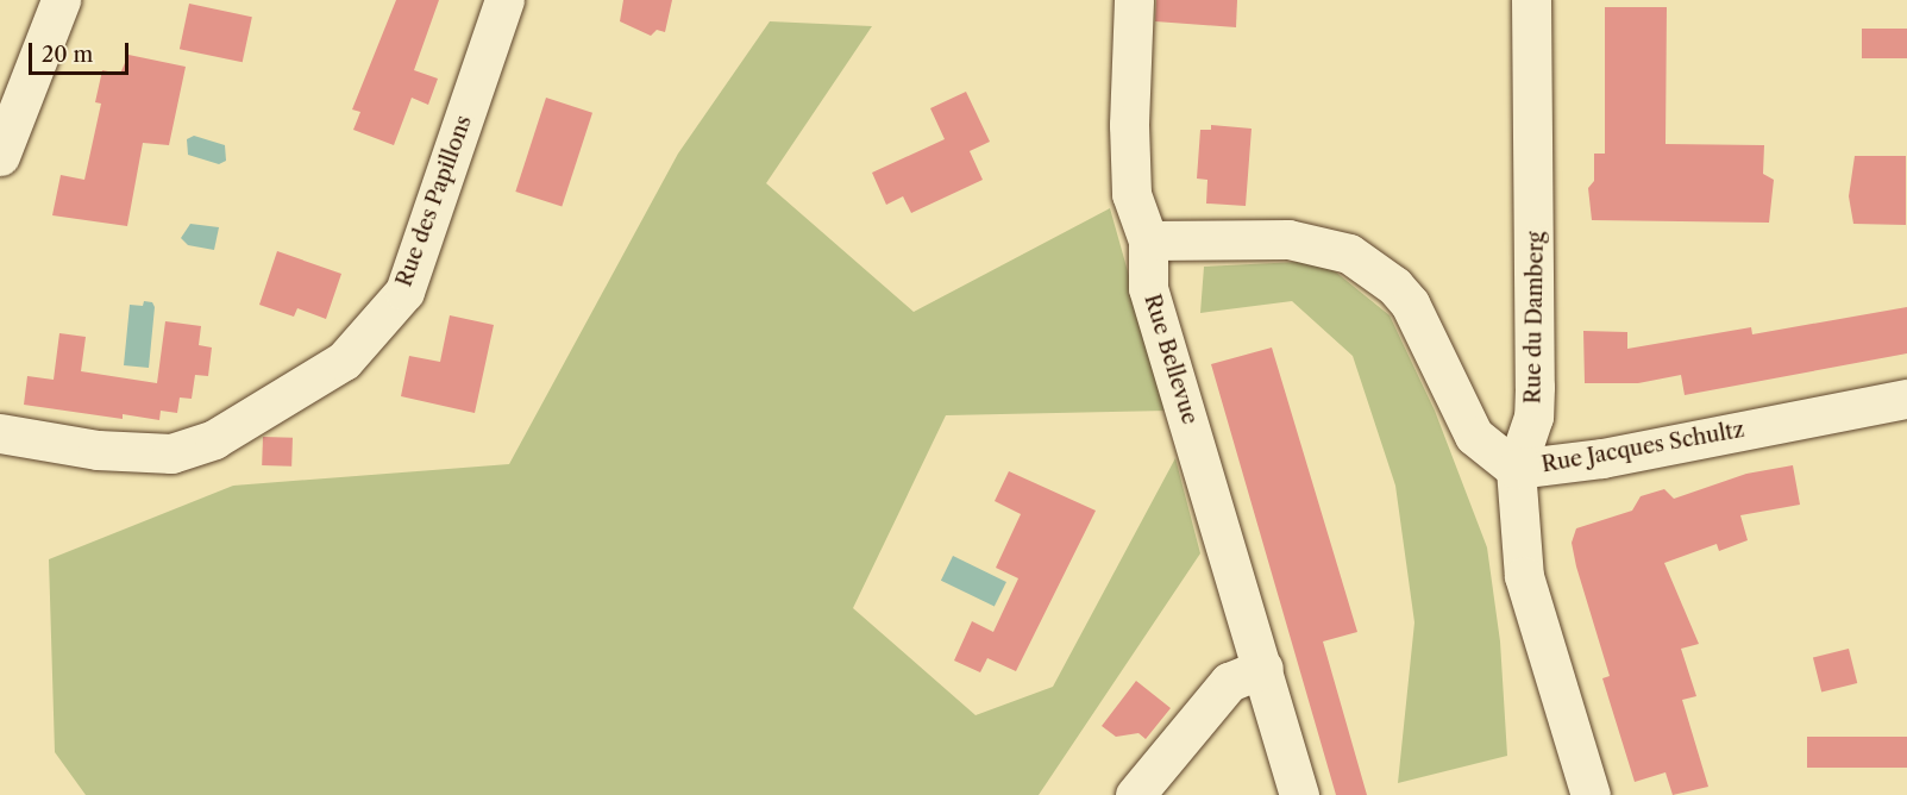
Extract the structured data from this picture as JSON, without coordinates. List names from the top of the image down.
{
  "streets": {
    "street": [
      "Rue des Papillons",
      "Rue du Damberg",
      "Rue Bellevue",
      "Rue Jacques Schultz"
    ]
  },
  "crossings": [
    ["Rue du Damberg", "Rue Jacques Schultz"],
    ["Rue Bellevue", "Rue Jacques Schultz"]
  ],
  "scale_bar": "20 m"
}
